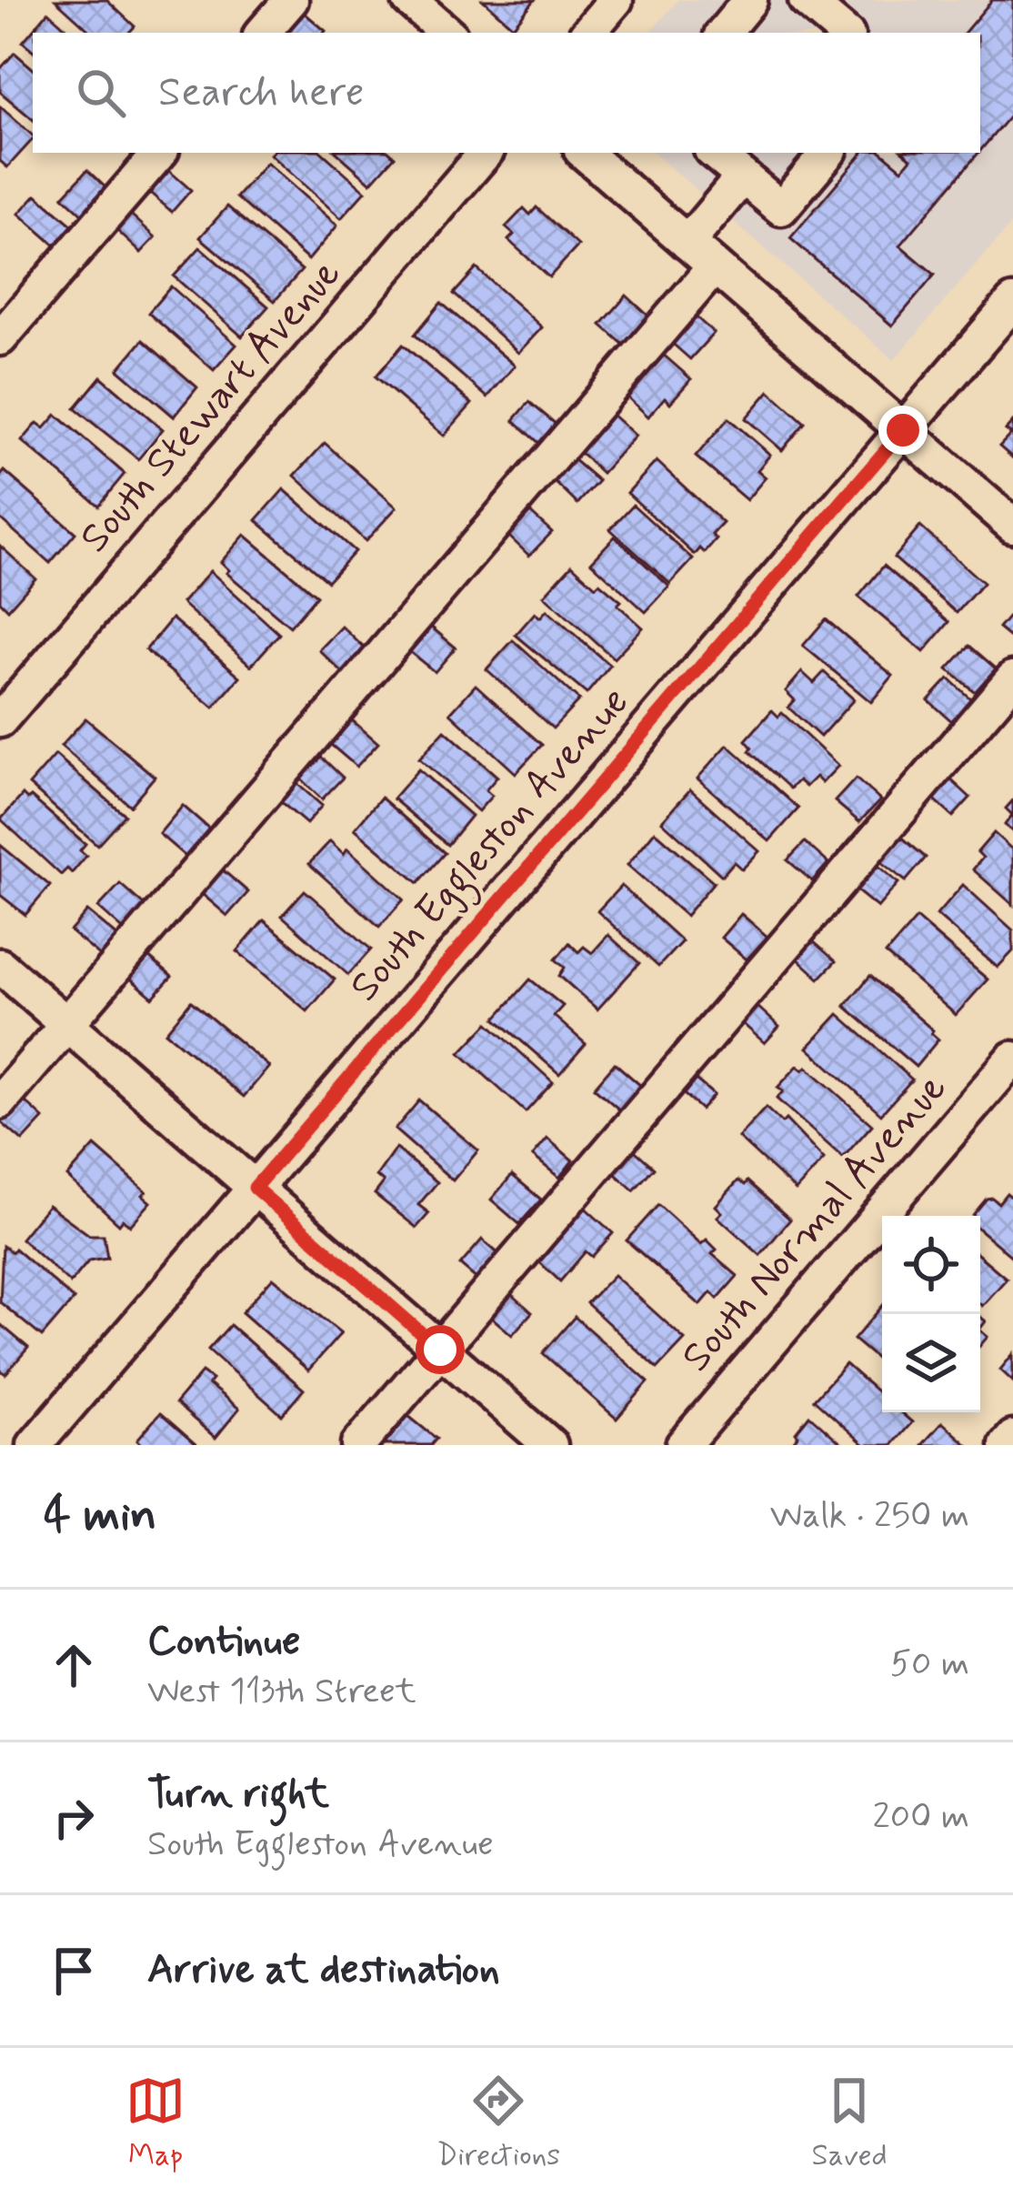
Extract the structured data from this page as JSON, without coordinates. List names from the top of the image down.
{
  "streets": {
    "street": ["South Stewart Avenue", "South Eggleston Avenue", "South Normal Avenue"]
  },
  "page": {
    "search": "Search here",
    "heading": ["4 min", "Walk · 250 m"],
    "list": [
      ["Continue", "West 113th Street", "50 m"],
      ["Turn right", "South Eggleston Avenue", "200 m"],
      "Arrive at destination"
    ],
    "nav": ["Map", "Directions", "Saved"]
  }
}
